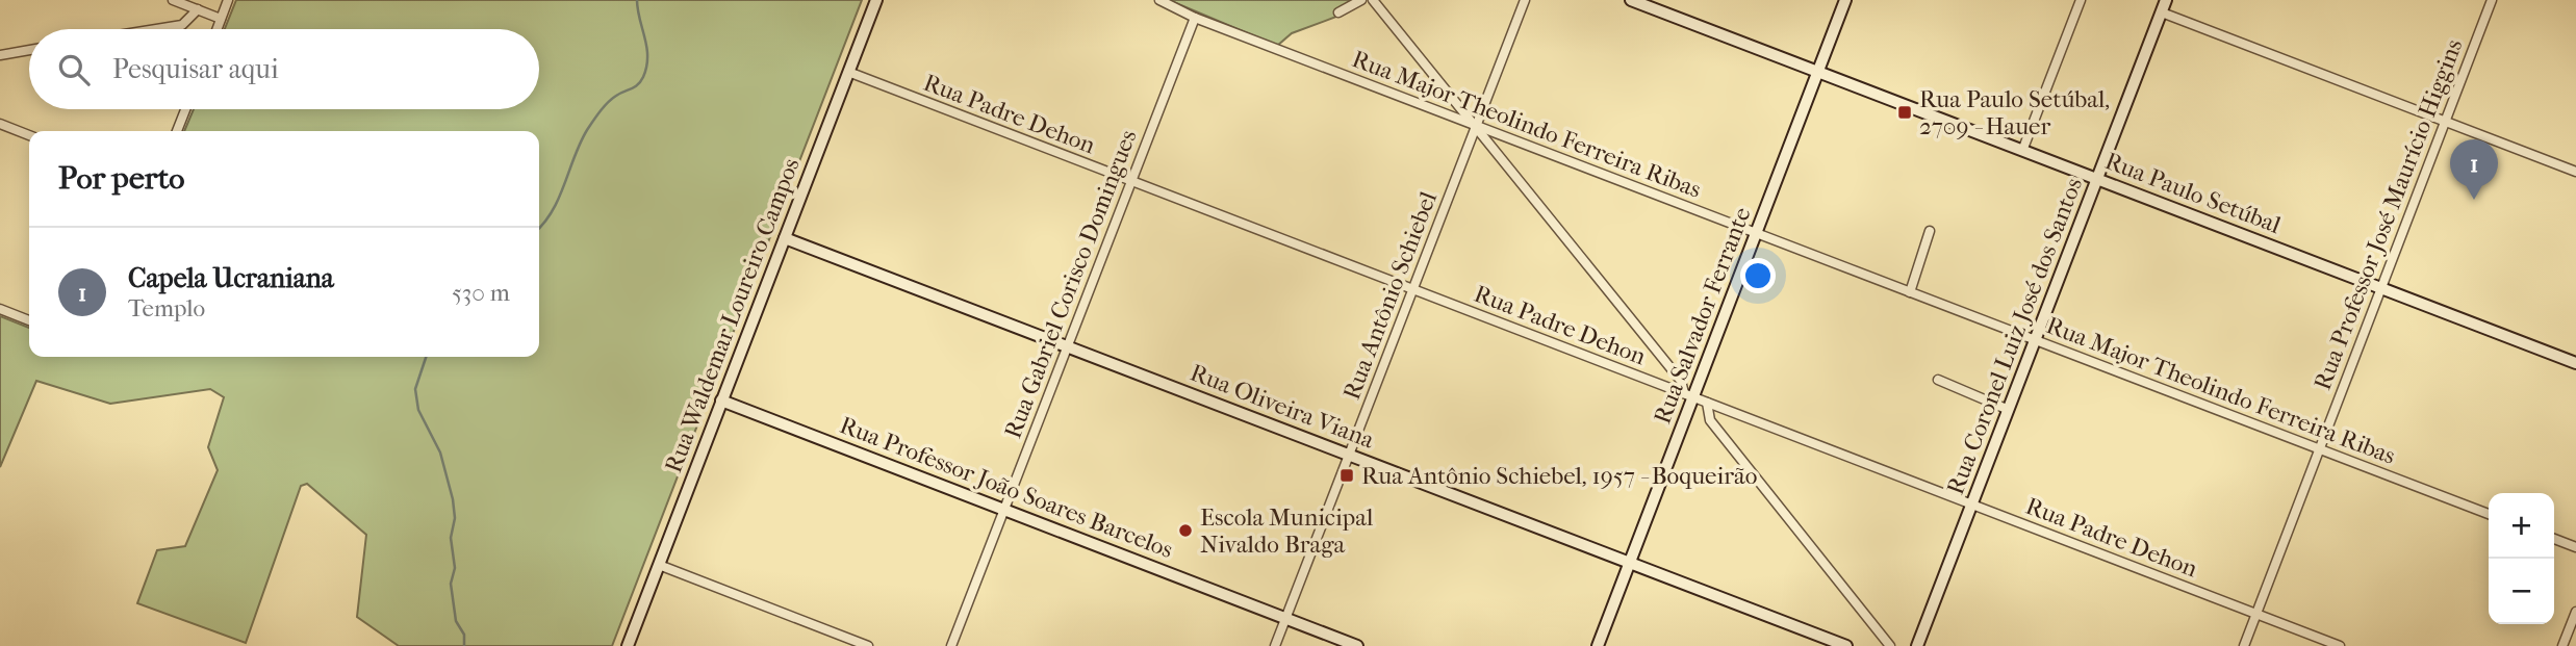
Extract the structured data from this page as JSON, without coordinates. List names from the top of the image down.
{
  "streets": {
    "main road": [
      "Rua Paulo Setúbal",
      "Rua Waldemar Loureiro Campos",
      "Rua Salvador Ferrante",
      "Rua Coronel Luiz José dos Santos",
      "Rua Oliveira Viana",
      "Rua Professor João Soares Barcelos"
    ],
    "street": [
      "Rua Padre Dehon",
      "Rua Major Theolindo Ferreira Ribas",
      "Rua Professor José Maurício Higgins",
      "Rua Gabriel Corisco Domingues",
      "Rua Antônio Schiebel"
    ]
  },
  "crossings": [
    ["Rua Padre Dehon", "Rua Professor José Maurício Higgins"],
    ["Rua Padre Dehon", "Rua Gabriel Corisco Domingues"],
    ["Rua Padre Dehon", "Rua Antônio Schiebel"],
    ["Rua Padre Dehon", "Rua Waldemar Loureiro Campos"],
    ["Rua Padre Dehon", "Rua Salvador Ferrante"],
    ["Rua Padre Dehon", "Rua Coronel Luiz José dos Santos"],
    ["Rua Major Theolindo Ferreira Ribas", "Rua Professor José Maurício Higgins"],
    ["Rua Major Theolindo Ferreira Ribas", "Rua Gabriel Corisco Domingues"],
    ["Rua Major Theolindo Ferreira Ribas", "Rua Antônio Schiebel"],
    ["Rua Major Theolindo Ferreira Ribas", "Rua Salvador Ferrante"],
    ["Rua Major Theolindo Ferreira Ribas", "Rua Coronel Luiz José dos Santos"],
    ["Rua Paulo Setúbal", "Rua Professor José Maurício Higgins"],
    ["Rua Paulo Setúbal", "Rua Salvador Ferrante"],
    ["Rua Paulo Setúbal", "Rua Coronel Luiz José dos Santos"],
    ["Rua Gabriel Corisco Domingues", "Rua Oliveira Viana"],
    ["Rua Gabriel Corisco Domingues", "Rua Professor João Soares Barcelos"],
    ["Rua Antônio Schiebel", "Rua Oliveira Viana"],
    ["Rua Antônio Schiebel", "Rua Professor João Soares Barcelos"],
    ["Rua Waldemar Loureiro Campos", "Rua Oliveira Viana"],
    ["Rua Waldemar Loureiro Campos", "Rua Professor João Soares Barcelos"],
    ["Rua Salvador Ferrante", "Rua Oliveira Viana"]
  ],
  "places": {
    "transit": ["Rua Paulo Setúbal, 2709 - Hauer", "Rua Antônio Schiebel, 1957 - Boqueirão"],
    "other": ["Escola Municipal Nivaldo Braga"]
  },
  "page": {
    "search": "Pesquisar aqui",
    "heading": "Por perto",
    "pins": "1",
    "list": [
      {
        "mark": "1",
        "name": "Capela Ucraniana",
        "note": "Templo",
        "value": "530 m"
      }
    ],
    "map_buttons": ["+", "−"]
  }
}
